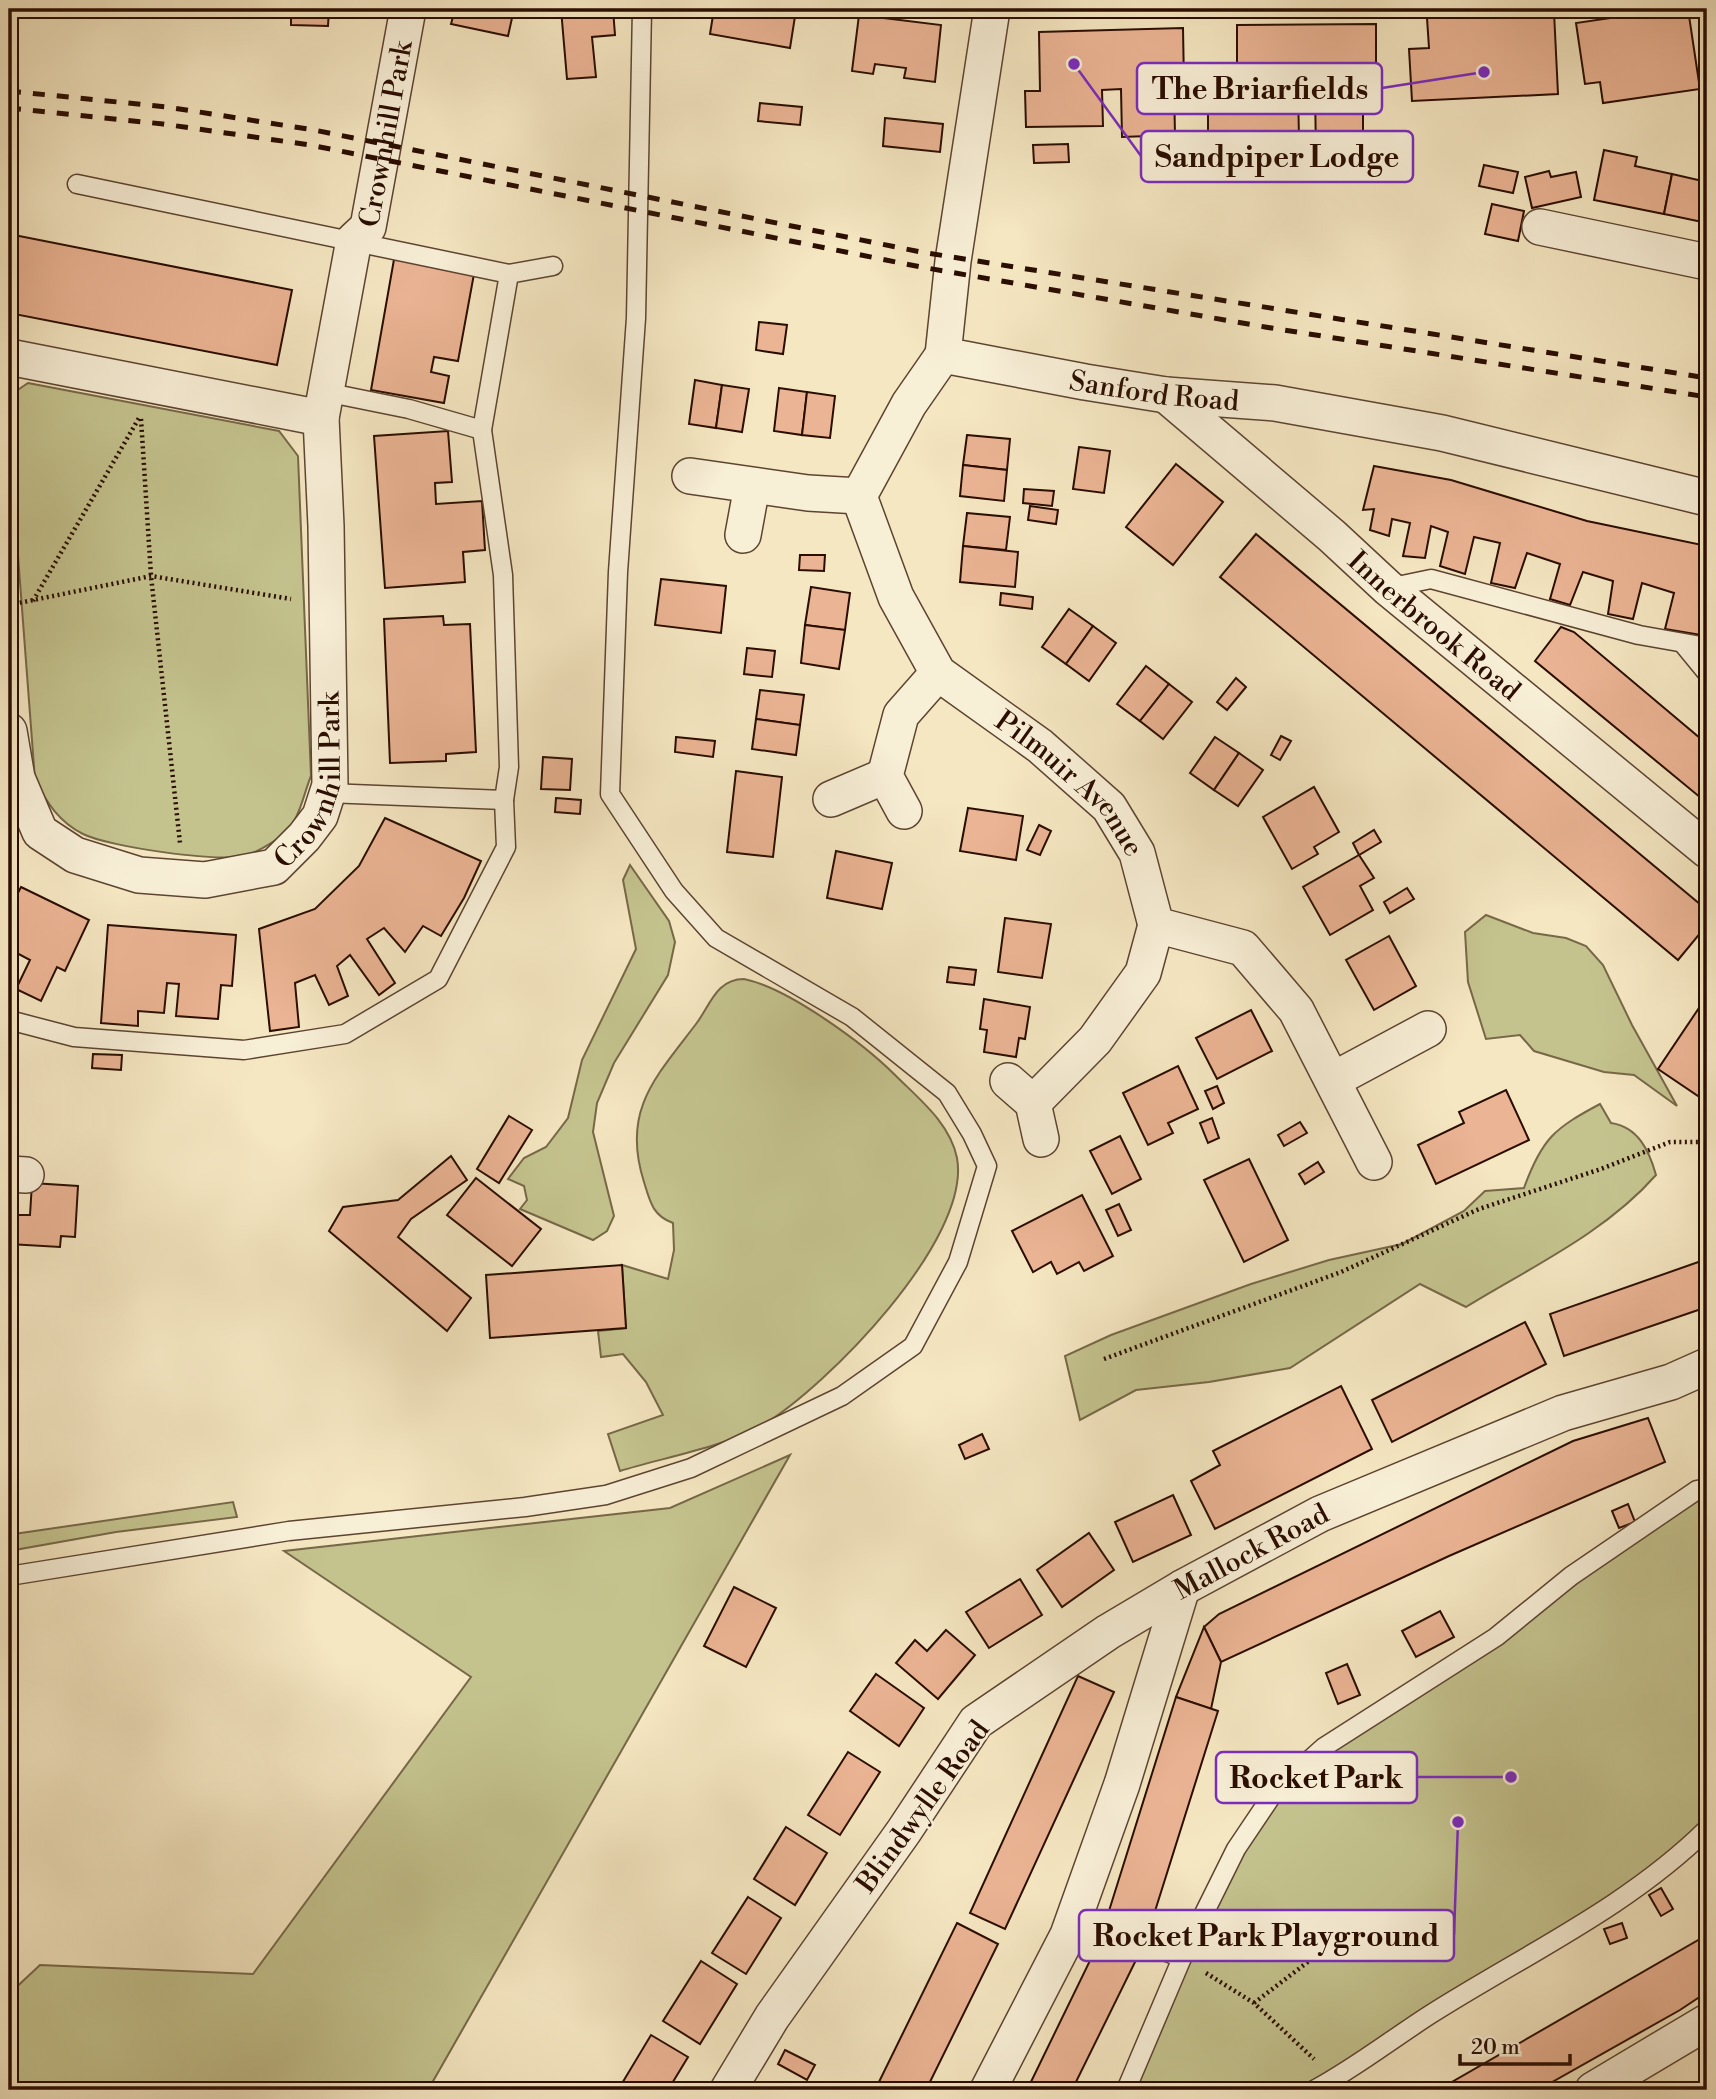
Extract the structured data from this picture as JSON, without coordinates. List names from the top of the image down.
{
  "streets": {
    "street": [
      "Crownhill Park",
      "Sanford Road",
      "Innerbrook Road",
      "Pilmuir Avenue",
      "Mallock Road",
      "Blindwylle Road"
    ]
  },
  "crossings": [
    ["Sanford Road", "Innerbrook Road"],
    ["Mallock Road", "Blindwylle Road"]
  ],
  "places": [
    "Sandpiper Lodge",
    "The Briarfields",
    "Rocket Park",
    "Rocket Park Playground"
  ],
  "scale_bar": "20 m"
}
